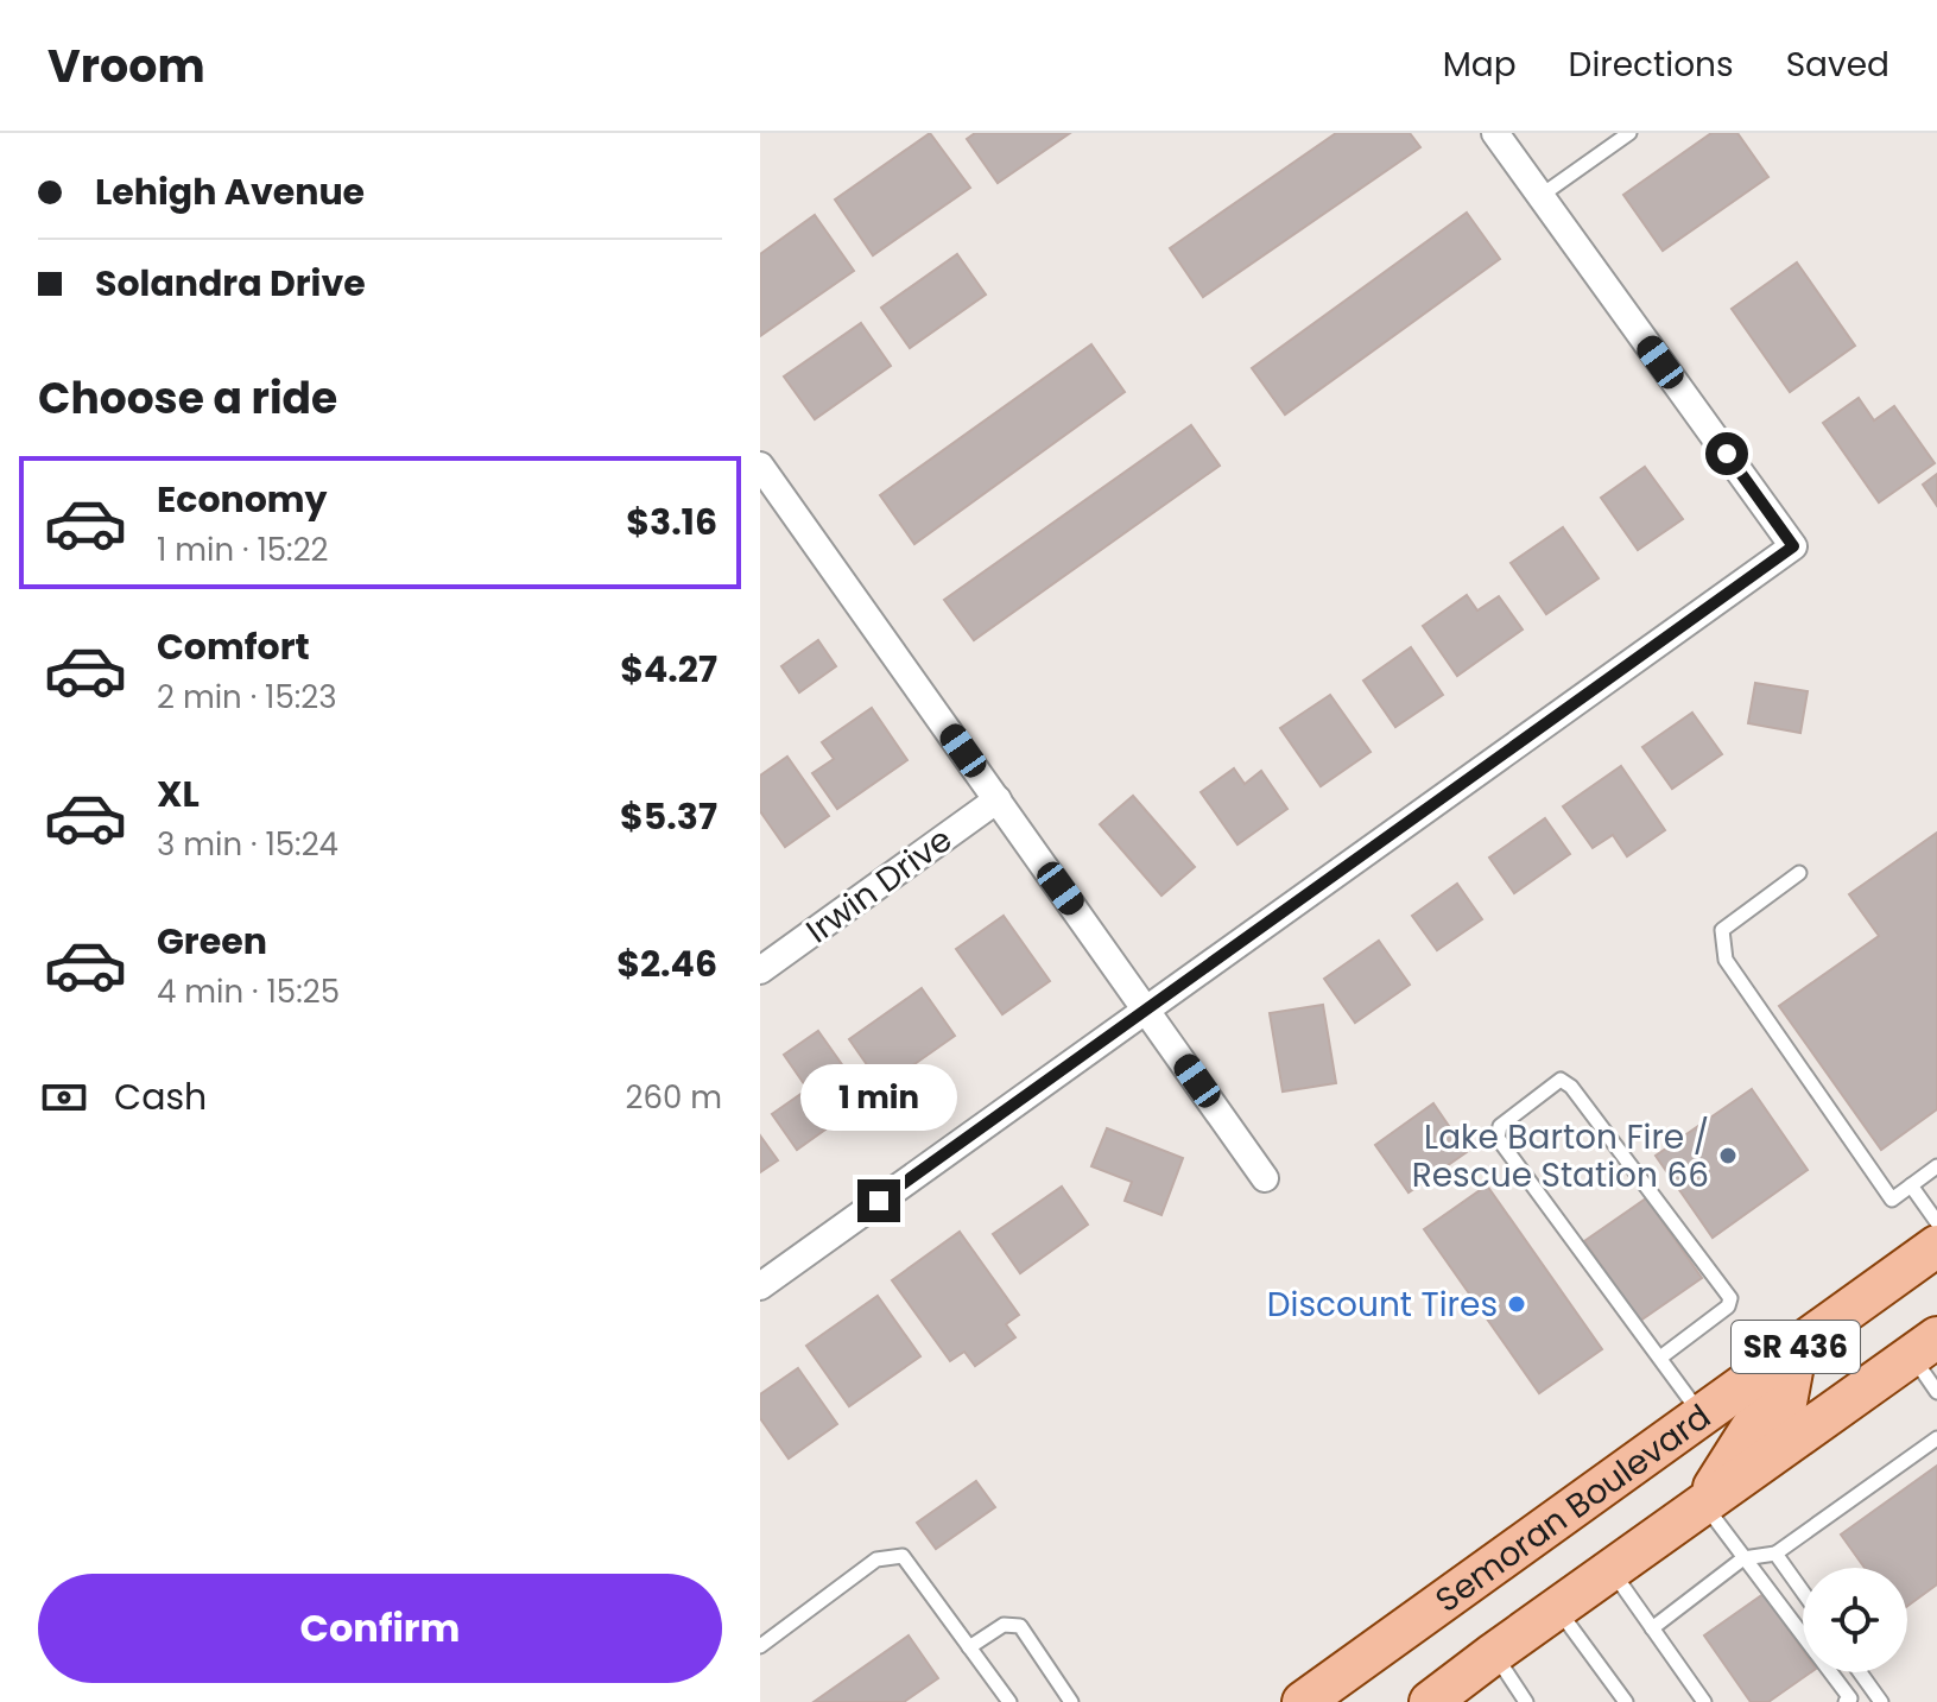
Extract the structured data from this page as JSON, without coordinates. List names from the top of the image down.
{
  "streets": {
    "main road": ["SR 436", "Semoran Boulevard"],
    "street": ["Irwin Drive"]
  },
  "places": ["Lake Barton Fire / Rescue Station 66", "Discount Tires"],
  "page": {
    "header": "Vroom",
    "nav": ["Map", "Directions", "Saved"],
    "banner": ["Lehigh Avenue", "Solandra Drive"],
    "heading": "Choose a ride",
    "list": [
      {
        "name": "Economy",
        "note": "1 min · 15:22",
        "value": "$3.16"
      },
      {
        "name": "Comfort",
        "note": "2 min · 15:23",
        "value": "$4.27"
      },
      {
        "name": "XL",
        "note": "3 min · 15:24",
        "value": "$5.37"
      },
      {
        "name": "Green",
        "note": "4 min · 15:25",
        "value": "$2.46"
      }
    ],
    "pay": ["Cash", "260 m"],
    "bubble": "1 min",
    "buttons": "Confirm"
  }
}
